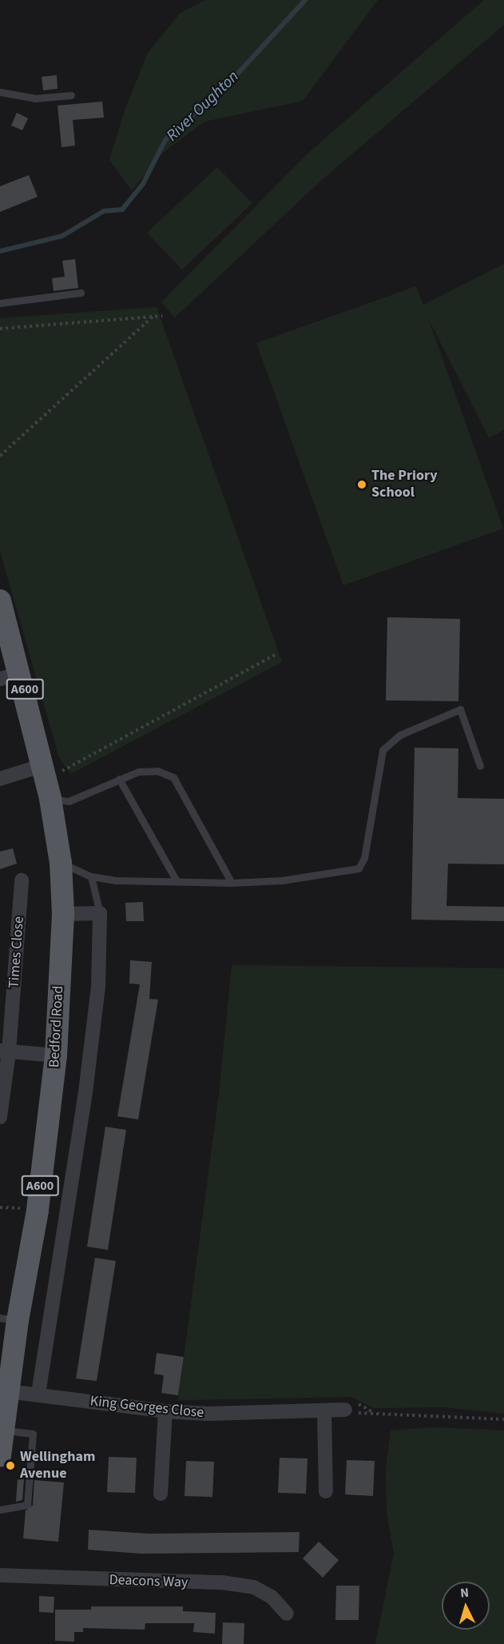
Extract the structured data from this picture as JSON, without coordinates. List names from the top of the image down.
{
  "streets": {
    "main road": ["A600", "Bedford Road"],
    "street": ["Times Close", "King Georges Close", "Deacons Way"]
  },
  "crossings": [
    ["Bedford Road", "King Georges Close"]
  ],
  "water": ["River Oughton"],
  "places": ["The Priory School", "Wellingham Avenue"],
  "north": "top"
}
